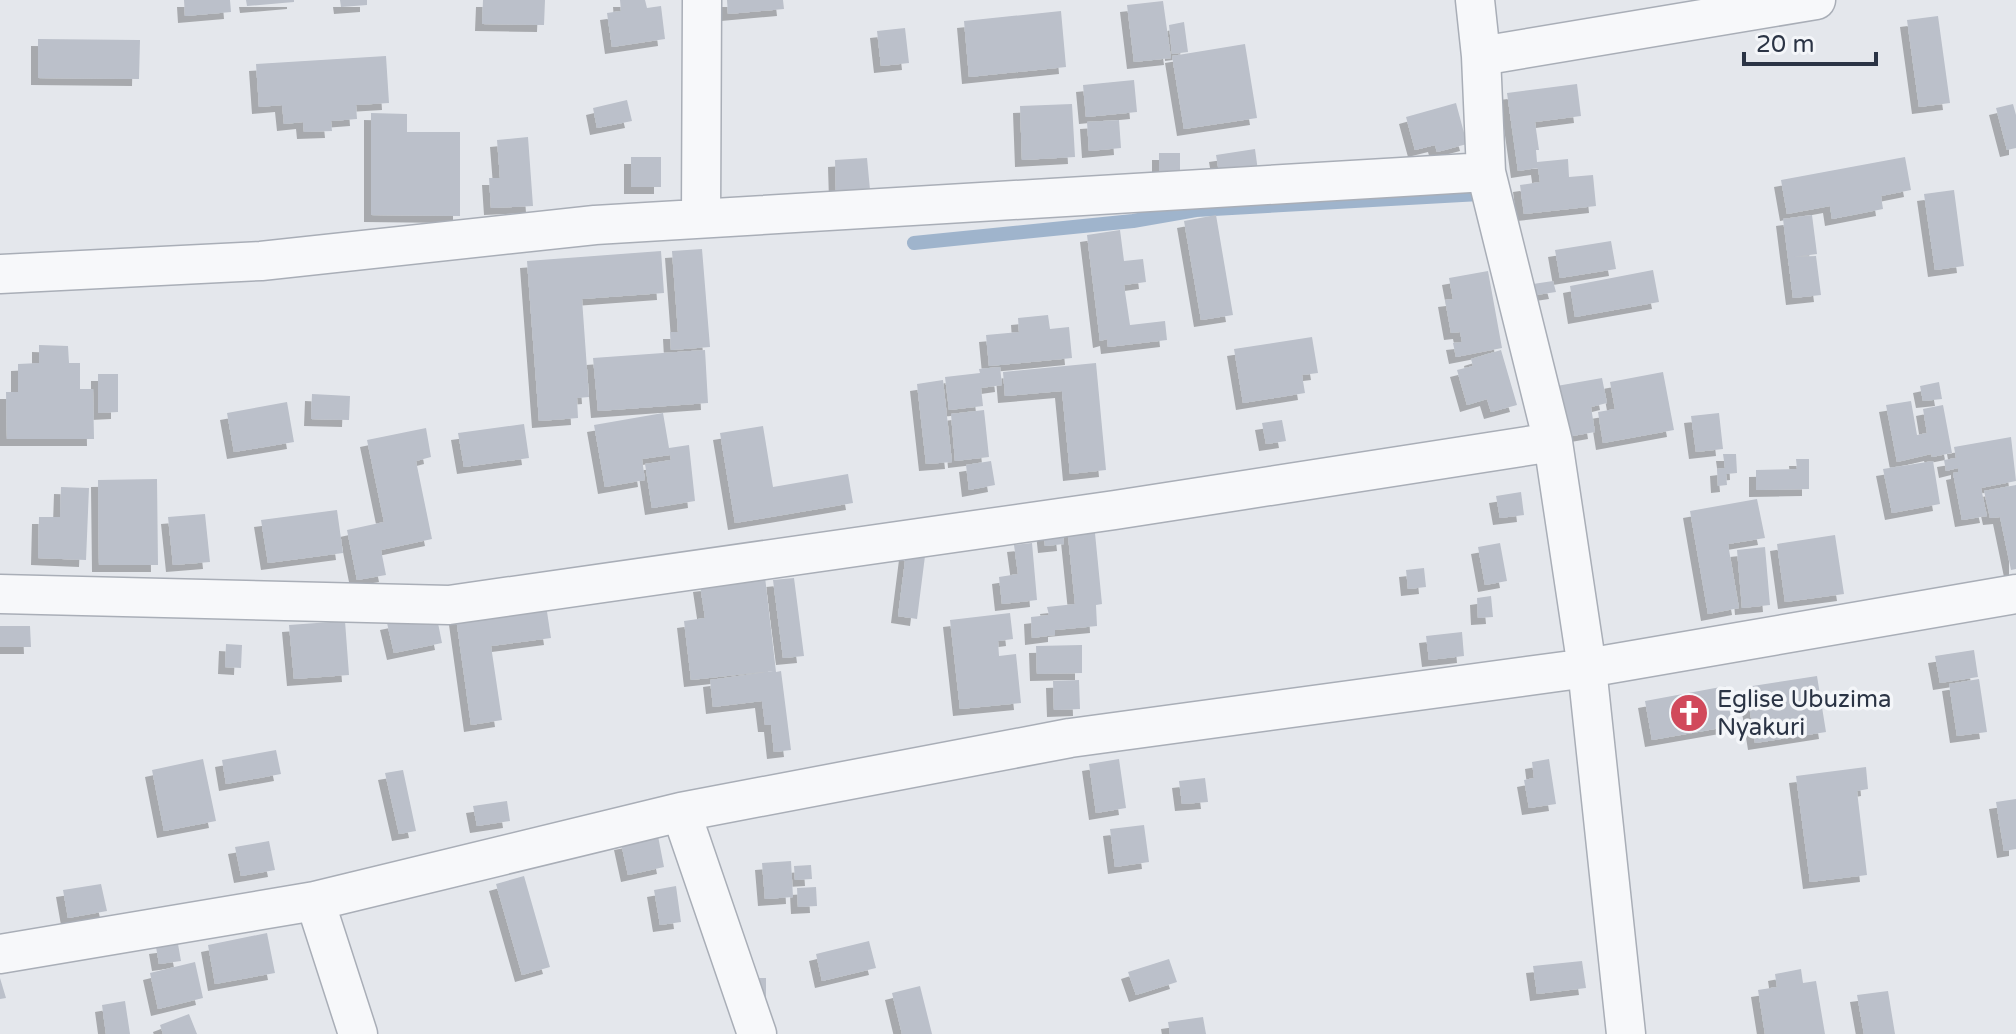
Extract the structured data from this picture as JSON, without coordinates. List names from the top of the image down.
{
  "places": {
    "church": ["Eglise Ubuzima Nyakuri"]
  },
  "scale_bar": "20 m"
}
